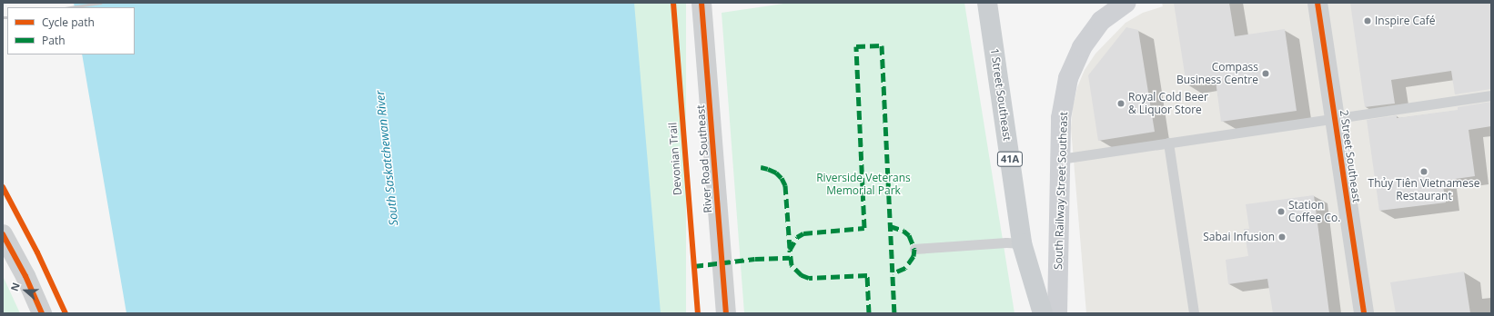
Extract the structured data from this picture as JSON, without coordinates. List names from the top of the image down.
{
  "streets": {
    "main road": ["1 Street Southeast", "41A", "South Railway Street Southeast"],
    "street": ["2 Street Southeast", "River Road Southeast"],
    "cycle path": ["Devonian Trail"]
  },
  "water": ["South Saskatchewan River"],
  "parks": ["Riverside Veterans Memorial Park"],
  "places": [
    "Inspire Café",
    "Compass Business Centre",
    "Royal Cold Beer & Liquor Store",
    "Thủy Tiên Vietnamese Restaurant",
    "Station Coffee Co.",
    "Sabai Infusion"
  ],
  "legend": ["Cycle path", "Path"],
  "north": "left"
}
